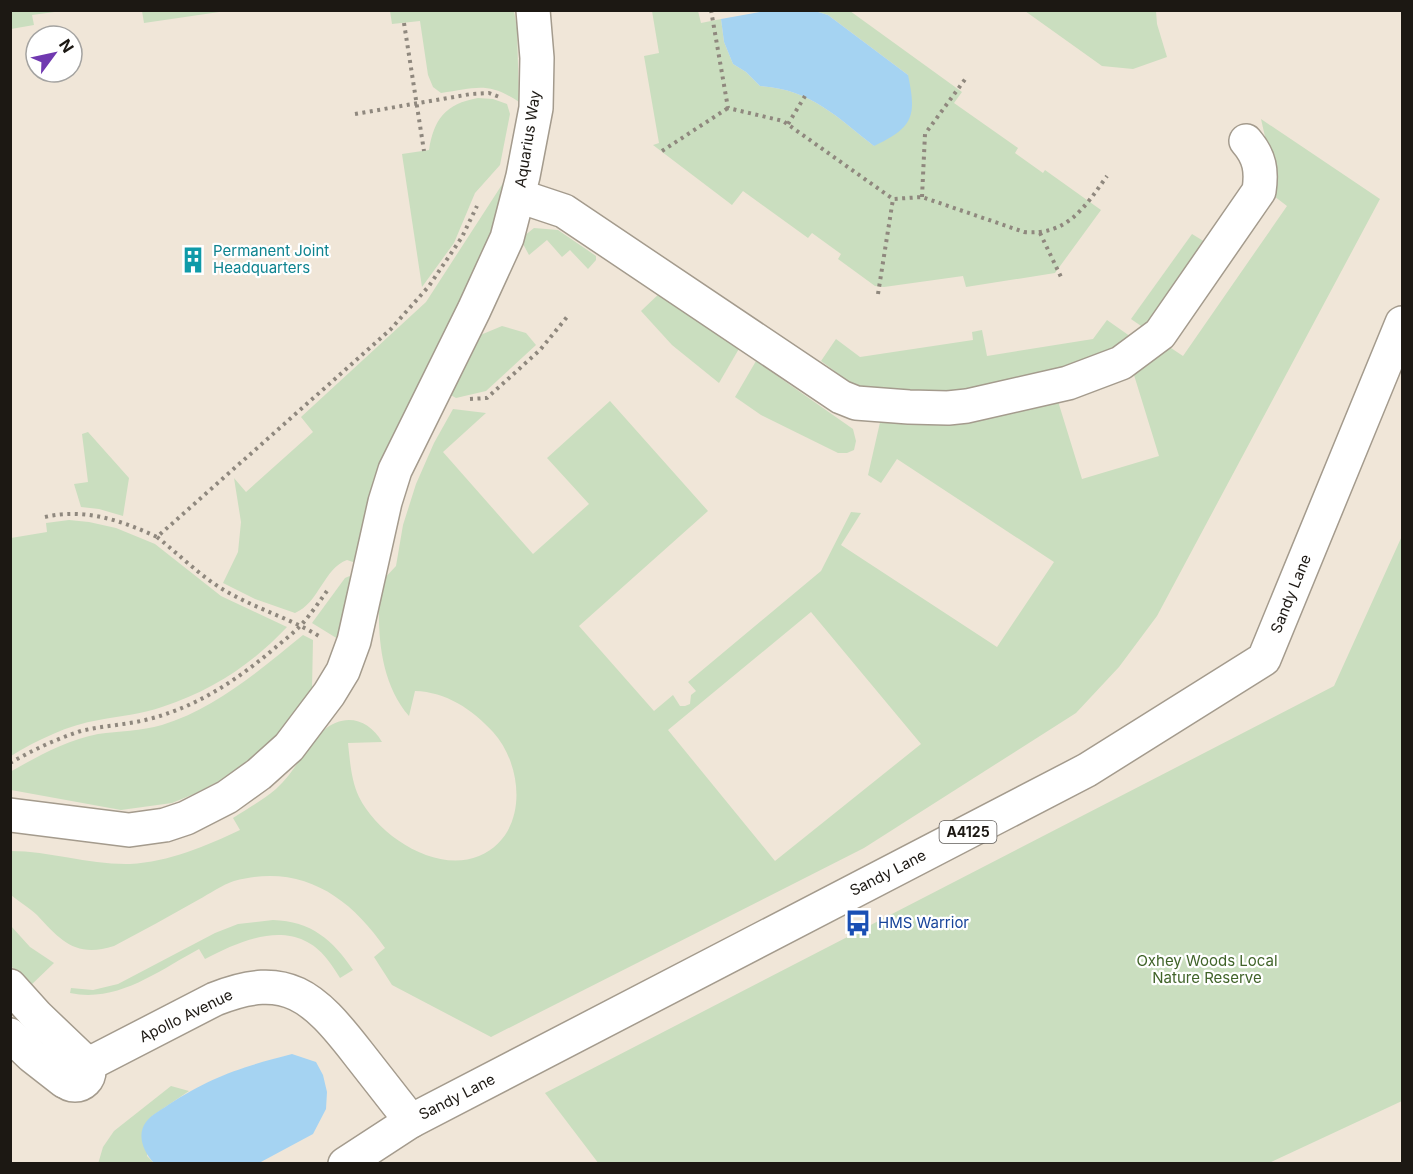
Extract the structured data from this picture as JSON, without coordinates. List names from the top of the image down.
{
  "streets": {
    "main road": [
      "Aquarius Way",
      "Sandy Lane",
      "A4125",
      "Apollo Avenue"
    ]
  },
  "crossings": [
    ["Sandy Lane", "Apollo Avenue"]
  ],
  "parks": ["Oxhey Woods Local Nature Reserve"],
  "places": {
    "building": ["Permanent Joint Headquarters"],
    "bus stop": ["HMS Warrior"]
  },
  "north": "top right"
}
